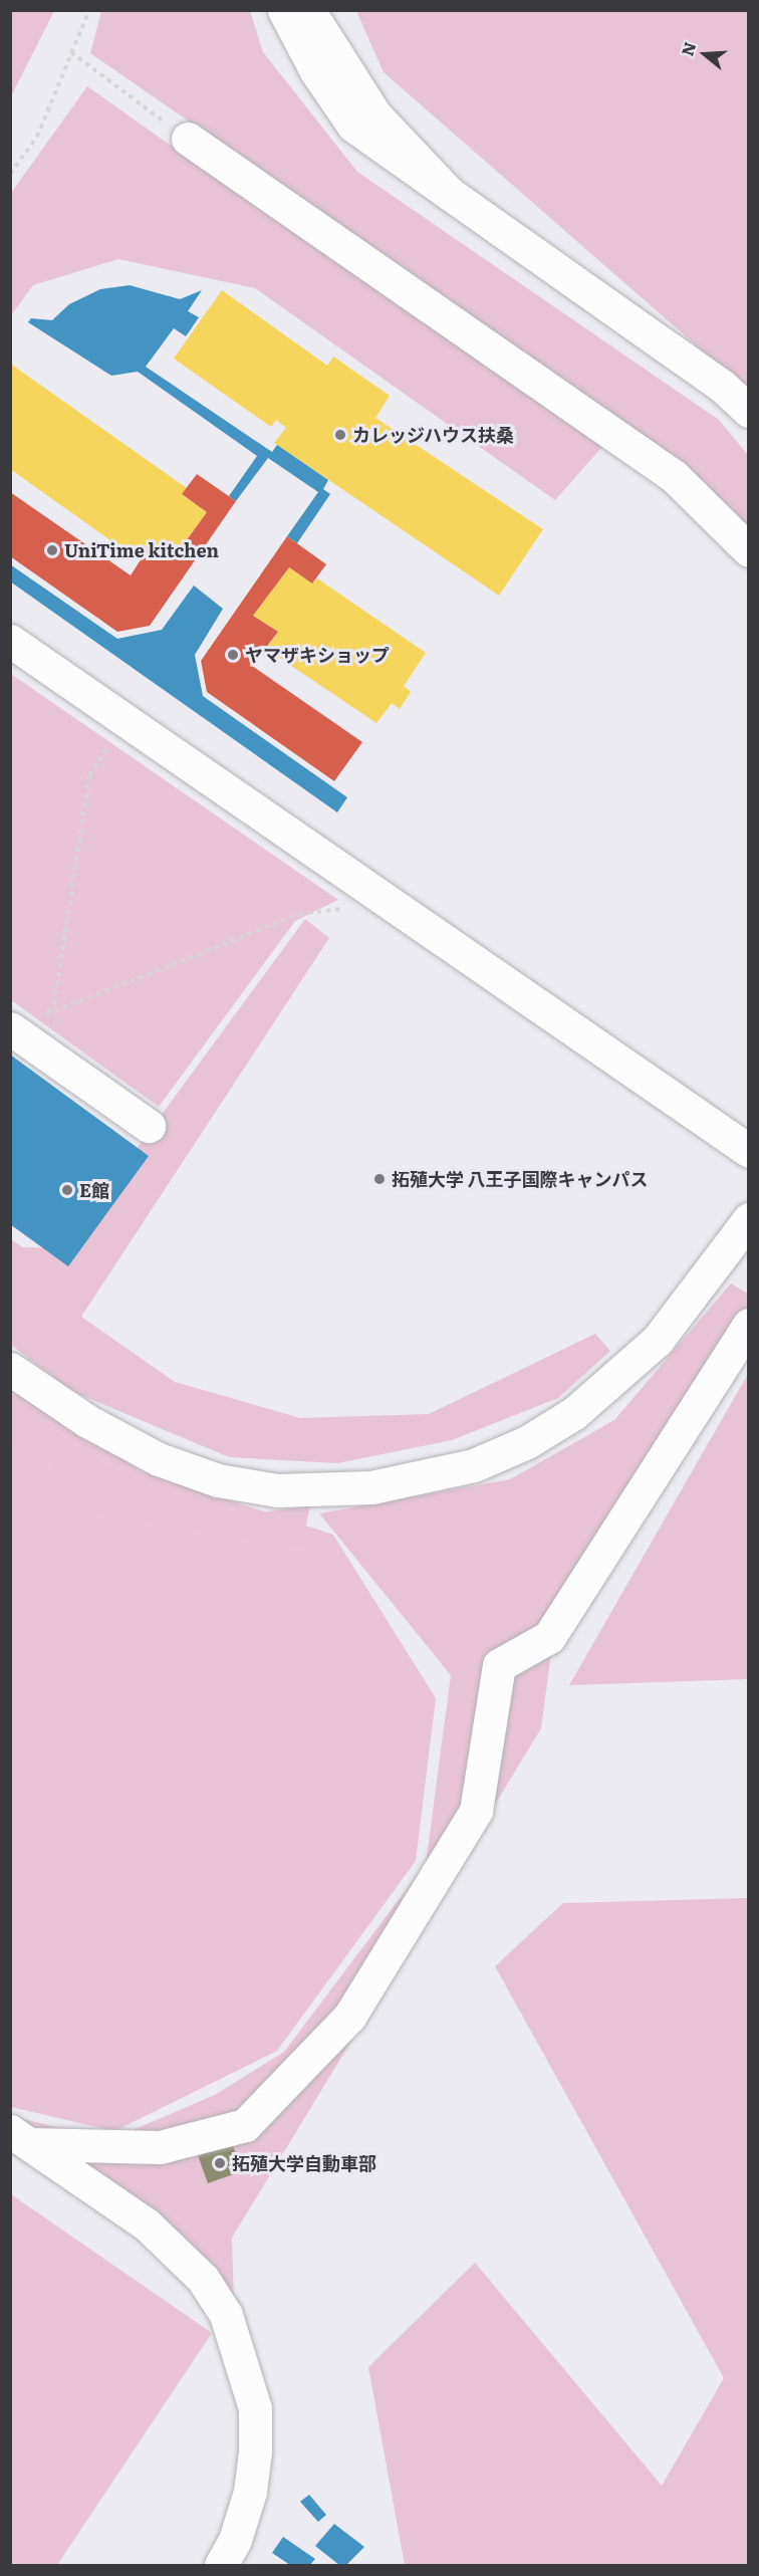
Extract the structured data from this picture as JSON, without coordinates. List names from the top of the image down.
{
  "places": [
    "カレッジハウス扶桑",
    "UniTime kitchen",
    "ヤマザキショップ",
    "拓殖大学 八王子国際キャンパス",
    "E館",
    "拓殖大学自動車部"
  ],
  "north": "left"
}
